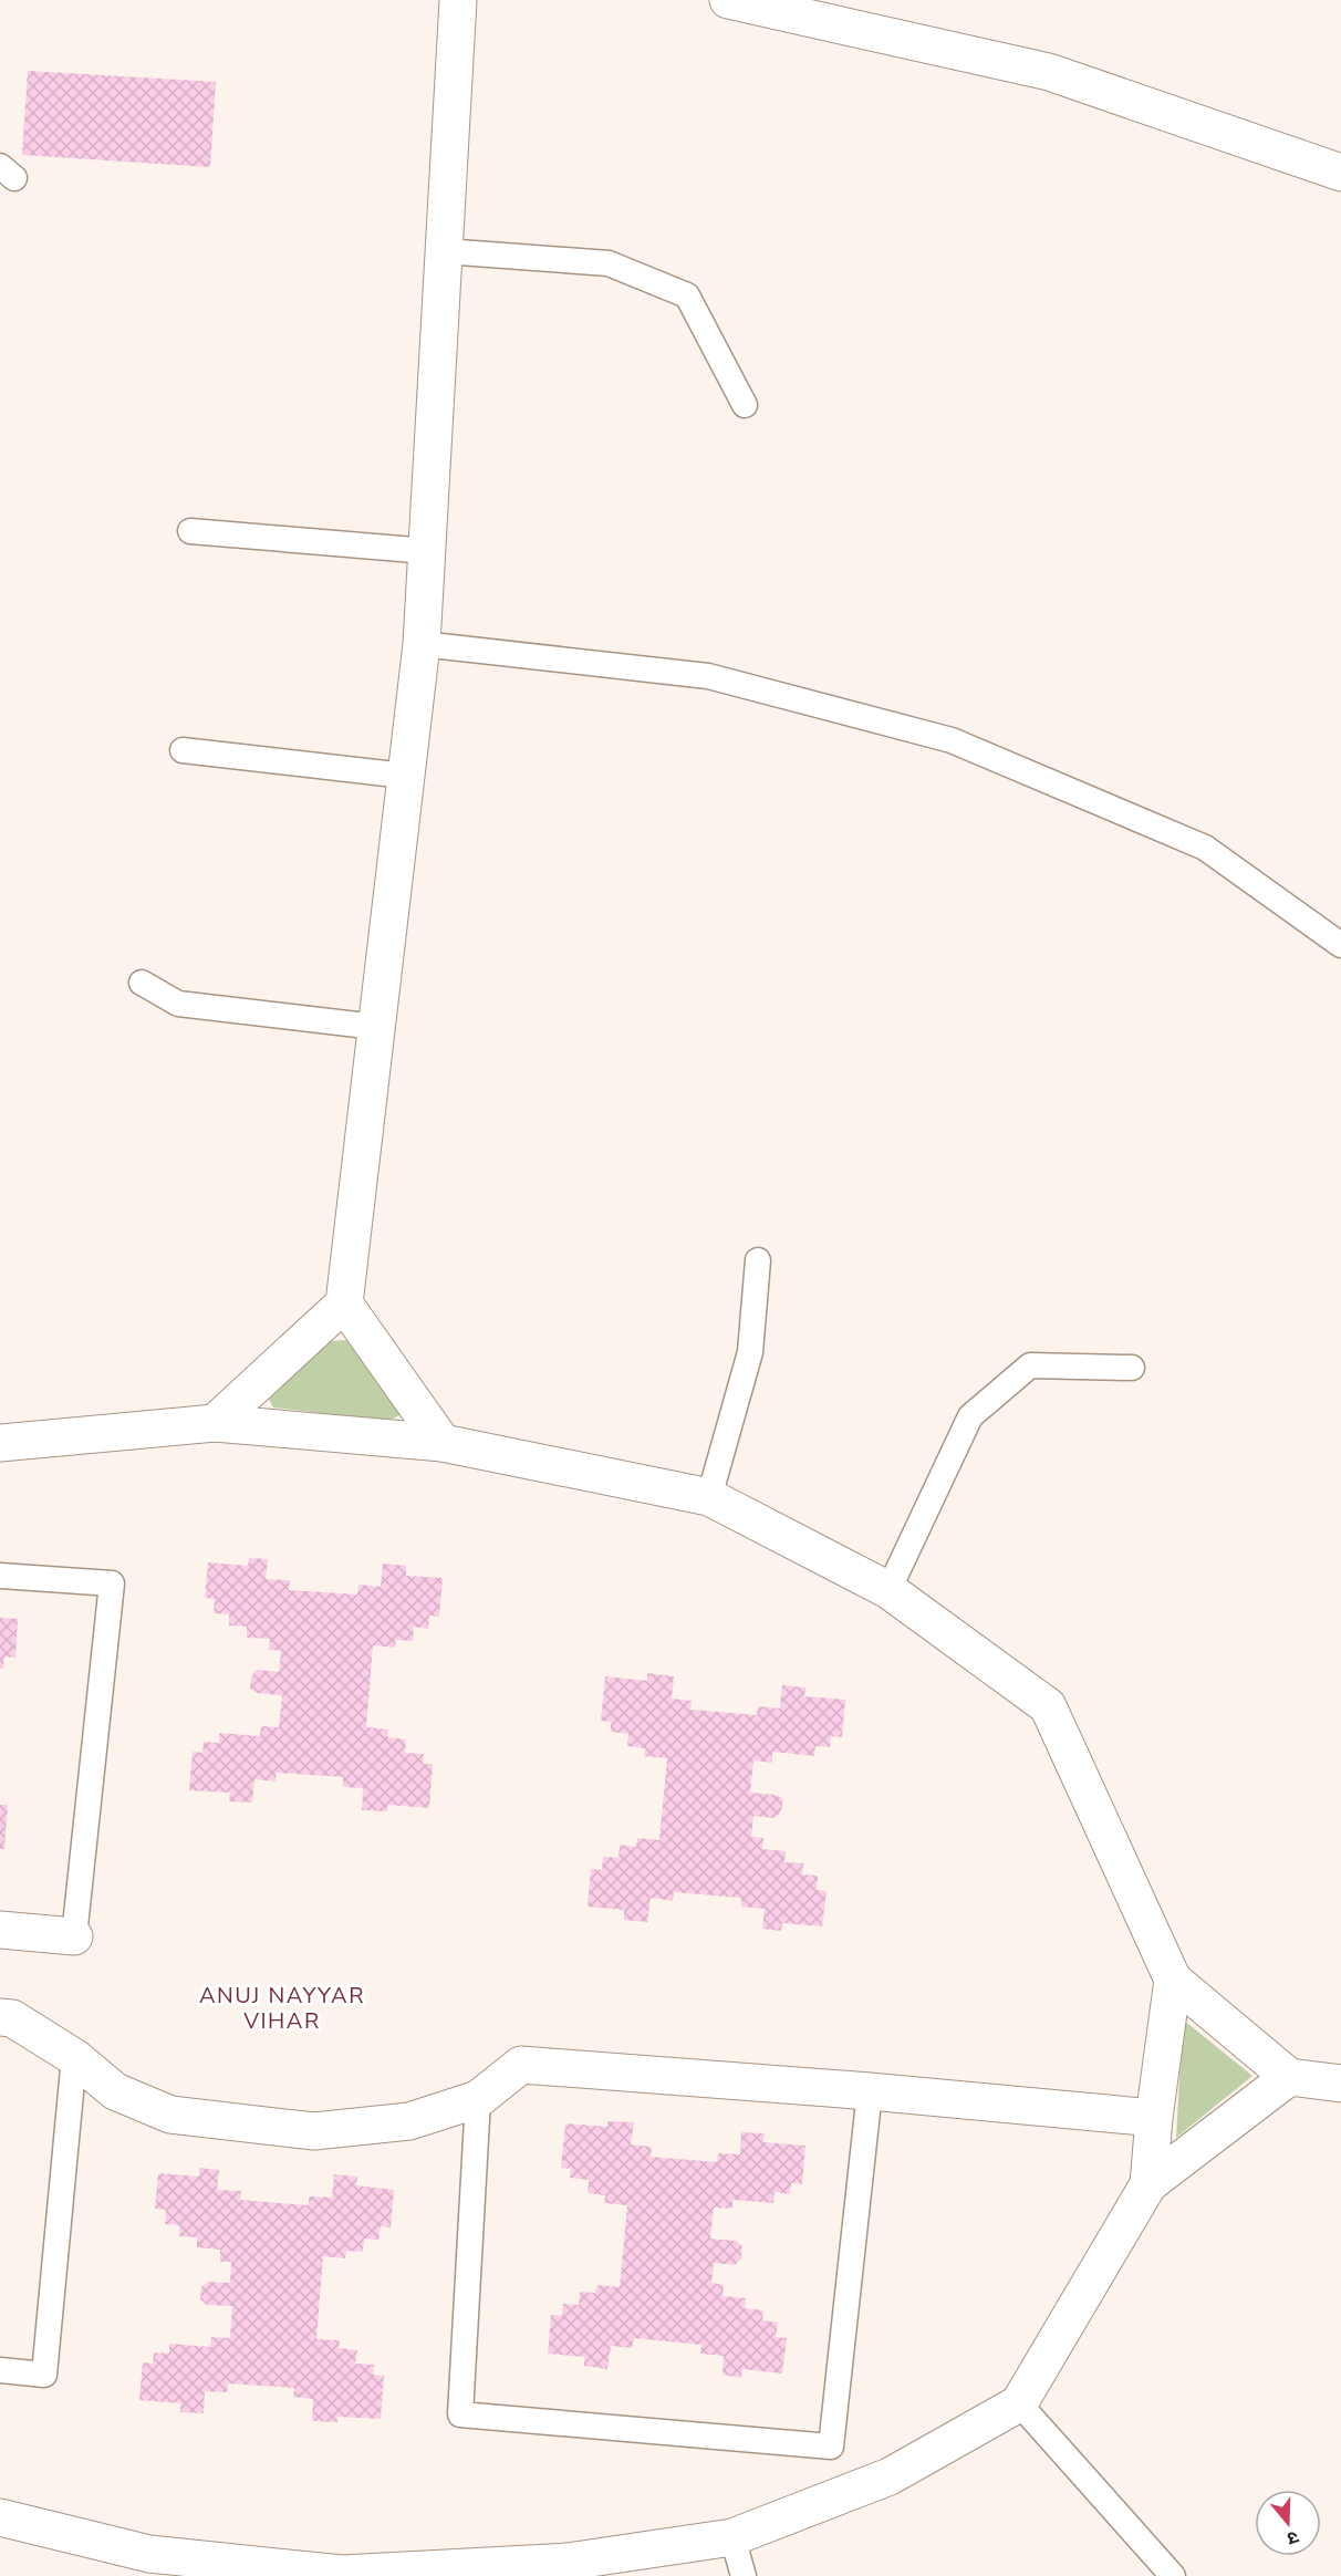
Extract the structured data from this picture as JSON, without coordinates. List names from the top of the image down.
{
  "districts": ["ANUJ NAYYAR VIHAR"],
  "north": "bottom"
}
